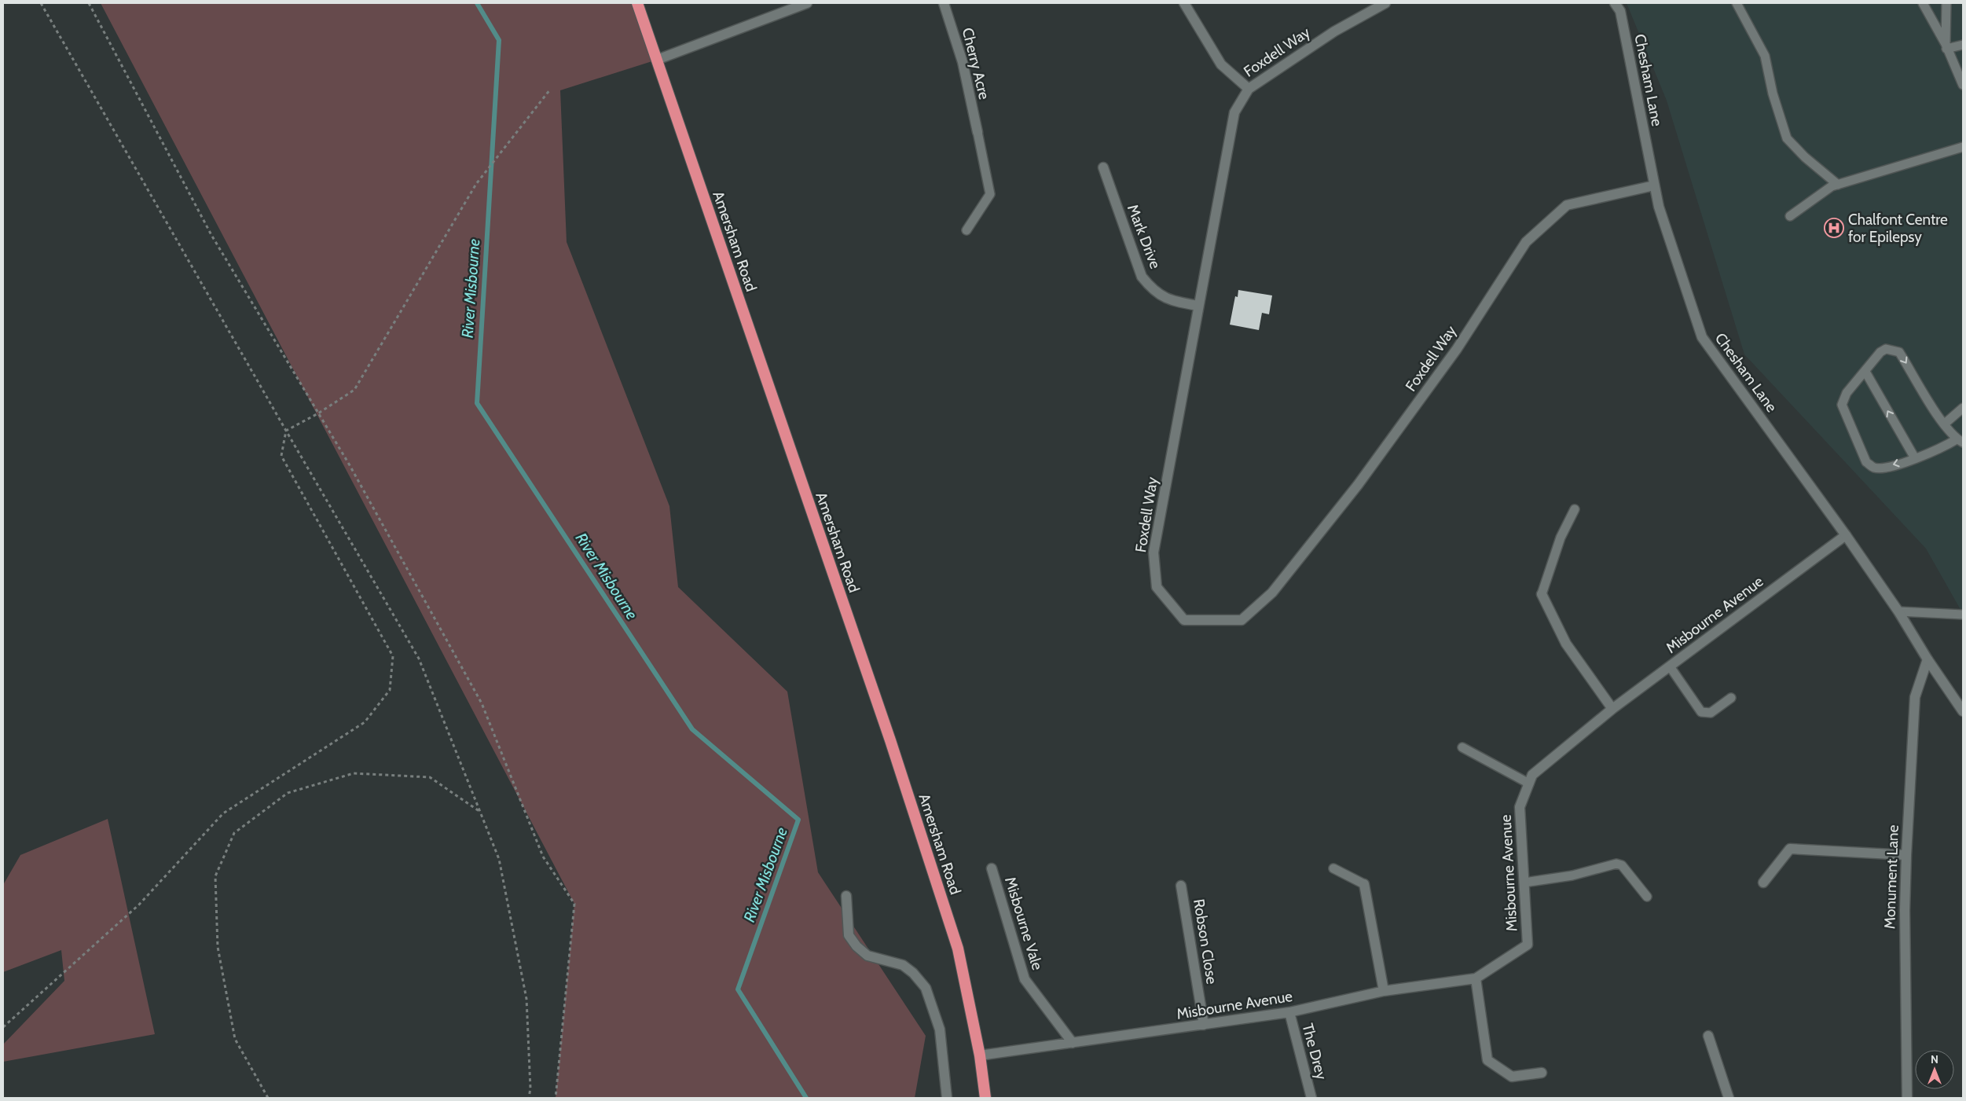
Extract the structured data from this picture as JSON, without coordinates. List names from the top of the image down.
{
  "streets": {
    "highway": ["Amersham Road"],
    "street": [
      "Foxdell Way",
      "Cherry Acre",
      "Chesham Lane",
      "Mark Drive",
      "Misbourne Avenue",
      "Monument Lane",
      "Misbourne Vale",
      "Robson Close",
      "The Drey"
    ]
  },
  "crossings": [
    ["Foxdell Way", "Chesham Lane"],
    ["Foxdell Way", "Mark Drive"],
    ["Chesham Lane", "Misbourne Avenue"],
    ["Chesham Lane", "Monument Lane"],
    ["Amersham Road", "Misbourne Avenue"],
    ["Misbourne Avenue", "Misbourne Vale"],
    ["Misbourne Avenue", "Robson Close"],
    ["Misbourne Avenue", "The Drey"]
  ],
  "water": ["River Misbourne"],
  "places": {
    "hospital": ["Chalfont Centre for Epilepsy"]
  },
  "north": "top"
}
